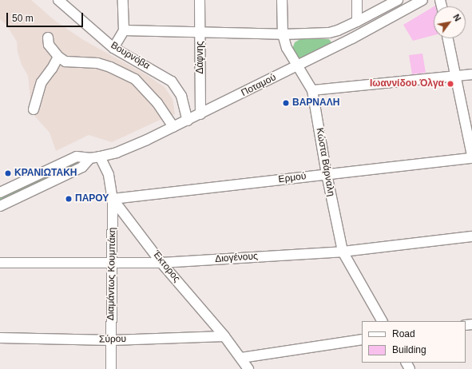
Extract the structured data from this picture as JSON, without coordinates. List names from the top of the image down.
{
  "streets": {
    "street": [
      "Βουρνόβα",
      "Δάφνης",
      "Ποταμού",
      "Κώστα Βάρναλη",
      "Ερμού",
      "Διογένους",
      "Έκτορος",
      "Διαμάντως Κουμπάκη",
      "Σύρου"
    ]
  },
  "crossings": [
    ["Βουρνόβα", "Δάφνης"],
    ["Βουρνόβα", "Ποταμού"],
    ["Βουρνόβα", "Κώστα Βάρναλη"],
    ["Δάφνης", "Ποταμού"],
    ["Ποταμού", "Κώστα Βάρναλη"],
    ["Ποταμού", "Έκτορος"],
    ["Κώστα Βάρναλη", "Ερμού"],
    ["Κώστα Βάρναλη", "Διογένους"],
    ["Ερμού", "Έκτορος"],
    ["Ερμού", "Διαμάντως Κουμπάκη"],
    ["Διογένους", "Έκτορος"],
    ["Διογένους", "Διαμάντως Κουμπάκη"],
    ["Έκτορος", "Διαμάντως Κουμπάκη"],
    ["Έκτορος", "Σύρου"],
    ["Διαμάντως Κουμπάκη", "Σύρου"]
  ],
  "places": [
    "Ιωαννίδου Όλγα",
    "ΒΑΡΝΑΛΗ",
    "ΚΡΑΝΙΩΤΑΚΗ",
    "ΠΑΡΟΥ"
  ],
  "legend": ["Road", "Building"],
  "scale_bar": "50 m",
  "north": "top right"
}
